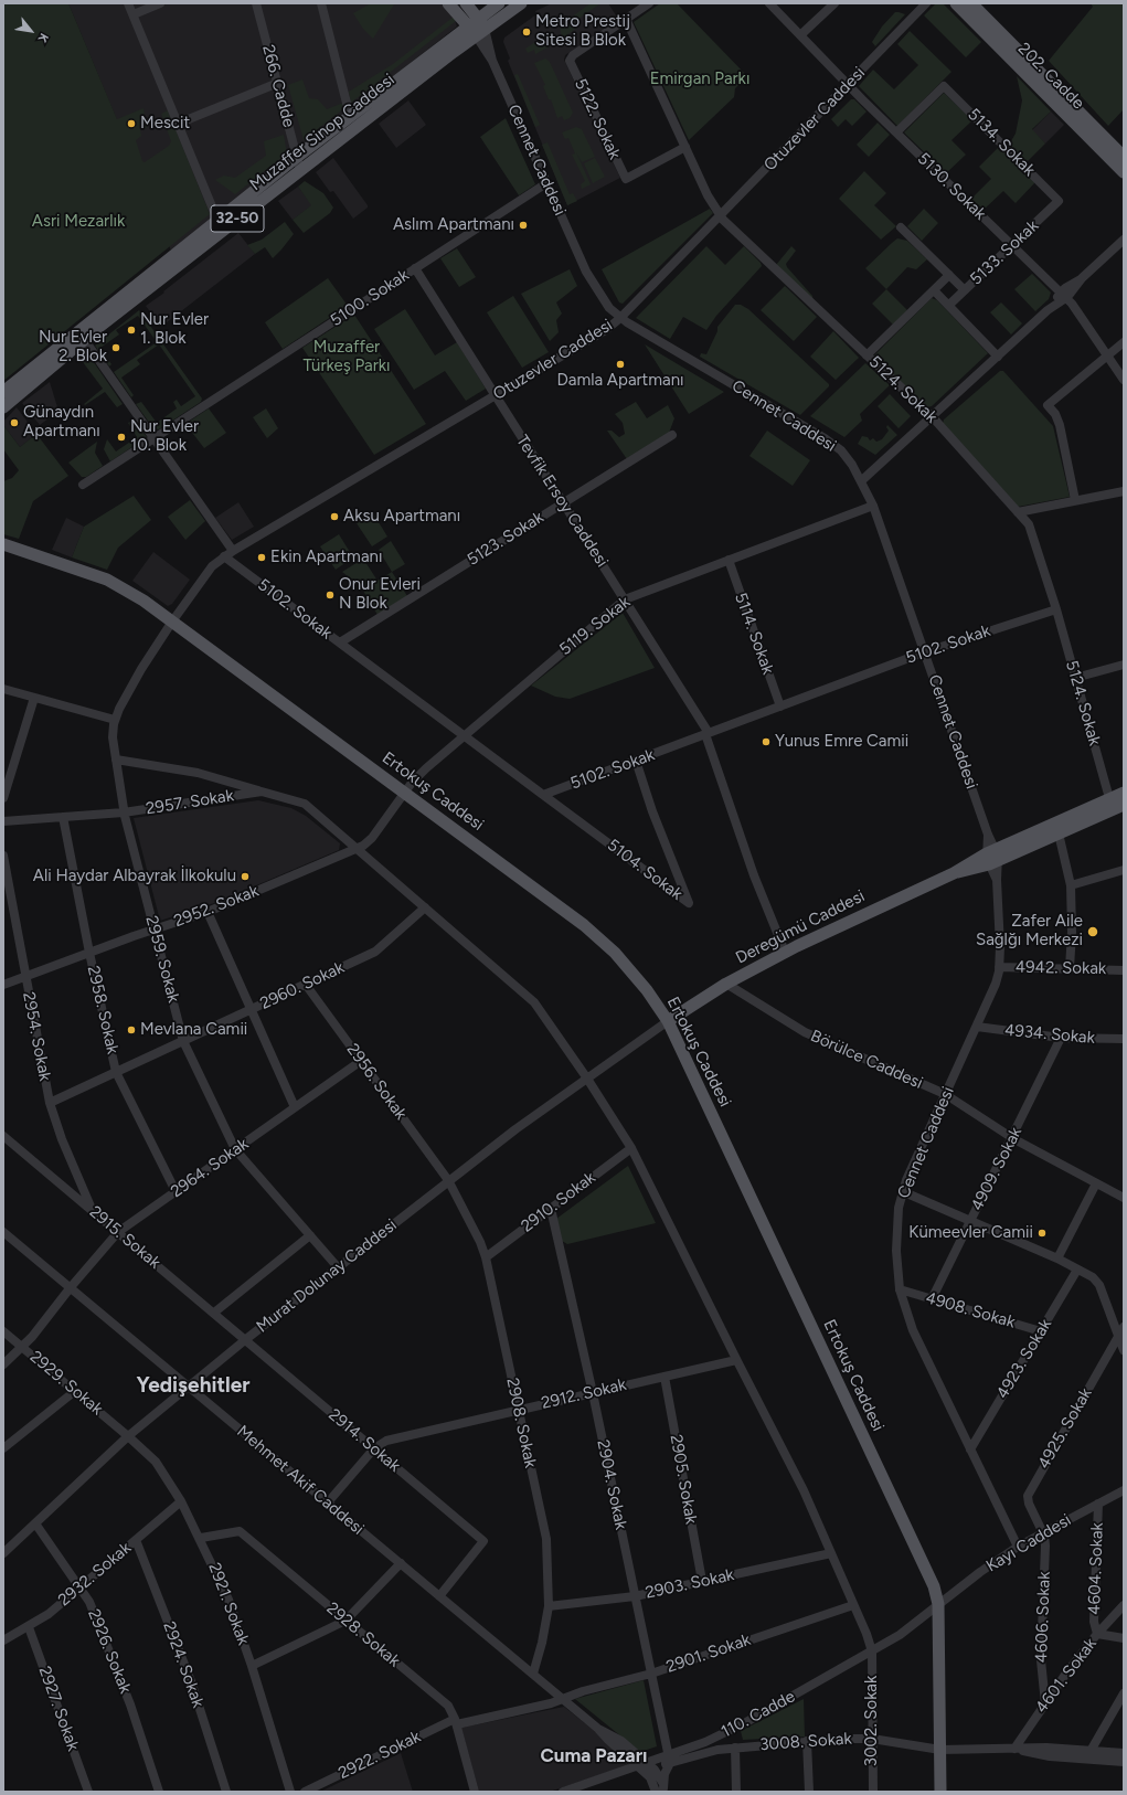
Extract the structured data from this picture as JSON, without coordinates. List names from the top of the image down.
{
  "streets": {
    "main road": [
      "202. Cadde",
      "Muzaffer Sinop Caddesi",
      "32-50",
      "Ertokuş Caddesi",
      "Deregümü Caddesi"
    ],
    "street": [
      "266. Cadde",
      "5122. Sokak",
      "Otuzevler Caddesi",
      "5134. Sokak",
      "Cennet Caddesi",
      "5130. Sokak",
      "5133. Sokak",
      "5100. Sokak",
      "5124. Sokak",
      "Tevfik Ersoy Caddesi",
      "5123. Sokak",
      "5102. Sokak",
      "5119. Sokak",
      "5114. Sokak",
      "2957. Sokak",
      "5104. Sokak",
      "2952. Sokak",
      "2959. Sokak",
      "4942. Sokak",
      "2960. Sokak",
      "2958. Sokak",
      "4934. Sokak",
      "2954. Sokak",
      "Börülce Caddesi",
      "2956. Sokak",
      "2964. Sokak",
      "4909. Sokak",
      "2910. Sokak",
      "2915. Sokak",
      "Murat Dolunay Caddesi",
      "4908. Sokak",
      "4923. Sokak",
      "2929. Sokak",
      "2912. Sokak",
      "2908. Sokak",
      "4925. Sokak",
      "2914. Sokak",
      "2905. Sokak",
      "Mehmet Akif Caddesi",
      "2904. Sokak",
      "Kayı Caddesi",
      "4604. Sokak",
      "2932. Sokak",
      "2903. Sokak",
      "2921. Sokak",
      "4606. Sokak",
      "2928. Sokak",
      "2926. Sokak",
      "2901. Sokak",
      "2924. Sokak",
      "4601. Sokak",
      "2927. Sokak",
      "110. Cadde",
      "3002. Sokak",
      "3008. Sokak",
      "2922. Sokak"
    ]
  },
  "crossings": [
    ["266. Cadde", "Muzaffer Sinop Caddesi"],
    ["5122. Sokak", "5124. Sokak"],
    ["Otuzevler Caddesi", "Cennet Caddesi"],
    ["Otuzevler Caddesi", "5130. Sokak"],
    ["Otuzevler Caddesi", "5124. Sokak"],
    ["Otuzevler Caddesi", "Tevfik Ersoy Caddesi"],
    ["Otuzevler Caddesi", "5102. Sokak"],
    ["Otuzevler Caddesi", "Ertokuş Caddesi"],
    ["Otuzevler Caddesi", "2959. Sokak"],
    ["Muzaffer Sinop Caddesi", "Cennet Caddesi"],
    ["5134. Sokak", "5130. Sokak"],
    ["5134. Sokak", "5133. Sokak"],
    ["Cennet Caddesi", "5100. Sokak"],
    ["Cennet Caddesi", "5102. Sokak"],
    ["Cennet Caddesi", "5119. Sokak"],
    ["Cennet Caddesi", "Deregümü Caddesi"],
    ["Cennet Caddesi", "4942. Sokak"],
    ["Cennet Caddesi", "4934. Sokak"],
    ["Cennet Caddesi", "Börülce Caddesi"],
    ["Cennet Caddesi", "4908. Sokak"],
    ["Cennet Caddesi", "4923. Sokak"],
    ["Cennet Caddesi", "Kayı Caddesi"],
    ["5130. Sokak", "5133. Sokak"],
    ["5100. Sokak", "Tevfik Ersoy Caddesi"],
    ["5124. Sokak", "5102. Sokak"],
    ["5124. Sokak", "Deregümü Caddesi"],
    ["Tevfik Ersoy Caddesi", "5123. Sokak"],
    ["Tevfik Ersoy Caddesi", "5102. Sokak"],
    ["Tevfik Ersoy Caddesi", "5119. Sokak"],
    ["Tevfik Ersoy Caddesi", "Deregümü Caddesi"],
    ["5123. Sokak", "5102. Sokak"],
    ["5102. Sokak", "5119. Sokak"],
    ["5102. Sokak", "5114. Sokak"],
    ["5102. Sokak", "5104. Sokak"],
    ["5119. Sokak", "5114. Sokak"],
    ["5119. Sokak", "Ertokuş Caddesi"],
    ["5119. Sokak", "2952. Sokak"],
    ["Ertokuş Caddesi", "2952. Sokak"],
    ["Ertokuş Caddesi", "Deregümü Caddesi"],
    ["Ertokuş Caddesi", "2959. Sokak"],
    ["Ertokuş Caddesi", "Murat Dolunay Caddesi"],
    ["Ertokuş Caddesi", "Kayı Caddesi"],
    ["Ertokuş Caddesi", "110. Cadde"],
    ["Ertokuş Caddesi", "3008. Sokak"],
    ["2957. Sokak", "2952. Sokak"],
    ["2957. Sokak", "2959. Sokak"],
    ["2957. Sokak", "2960. Sokak"],
    ["2957. Sokak", "2958. Sokak"],
    ["2957. Sokak", "2910. Sokak"],
    ["2957. Sokak", "Murat Dolunay Caddesi"],
    ["2957. Sokak", "2912. Sokak"],
    ["2957. Sokak", "2903. Sokak"],
    ["2957. Sokak", "2901. Sokak"],
    ["2957. Sokak", "110. Cadde"],
    ["2957. Sokak", "3002. Sokak"],
    ["2952. Sokak", "2959. Sokak"],
    ["2952. Sokak", "2958. Sokak"],
    ["2952. Sokak", "2954. Sokak"],
    ["Deregümü Caddesi", "Börülce Caddesi"],
    ["Deregümü Caddesi", "Murat Dolunay Caddesi"],
    ["2959. Sokak", "2960. Sokak"],
    ["2959. Sokak", "2964. Sokak"],
    ["2959. Sokak", "Murat Dolunay Caddesi"],
    ["2960. Sokak", "2958. Sokak"],
    ["2960. Sokak", "2954. Sokak"],
    ["2960. Sokak", "2956. Sokak"],
    ["2958. Sokak", "2964. Sokak"],
    ["4934. Sokak", "4909. Sokak"],
    ["2954. Sokak", "2915. Sokak"],
    ["Börülce Caddesi", "4909. Sokak"],
    ["2956. Sokak", "2964. Sokak"],
    ["2956. Sokak", "Murat Dolunay Caddesi"],
    ["2956. Sokak", "2908. Sokak"],
    ["2964. Sokak", "2915. Sokak"],
    ["2964. Sokak", "2929. Sokak"],
    ["2964. Sokak", "Mehmet Akif Caddesi"],
    ["4909. Sokak", "4908. Sokak"],
    ["2910. Sokak", "2908. Sokak"],
    ["2910. Sokak", "2904. Sokak"],
    ["2915. Sokak", "Murat Dolunay Caddesi"],
    ["2915. Sokak", "2914. Sokak"],
    ["Murat Dolunay Caddesi", "2929. Sokak"],
    ["Murat Dolunay Caddesi", "2908. Sokak"],
    ["Murat Dolunay Caddesi", "2914. Sokak"],
    ["Murat Dolunay Caddesi", "Mehmet Akif Caddesi"],
    ["Murat Dolunay Caddesi", "2921. Sokak"],
    ["Murat Dolunay Caddesi", "2926. Sokak"],
    ["4908. Sokak", "4923. Sokak"],
    ["2929. Sokak", "2921. Sokak"],
    ["2912. Sokak", "2908. Sokak"],
    ["2912. Sokak", "2914. Sokak"],
    ["2912. Sokak", "2905. Sokak"],
    ["2912. Sokak", "Mehmet Akif Caddesi"],
    ["2912. Sokak", "2904. Sokak"],
    ["2908. Sokak", "Mehmet Akif Caddesi"],
    ["2908. Sokak", "2903. Sokak"],
    ["4925. Sokak", "Kayı Caddesi"],
    ["4925. Sokak", "4606. Sokak"],
    ["2914. Sokak", "Mehmet Akif Caddesi"],
    ["2905. Sokak", "2903. Sokak"],
    ["Mehmet Akif Caddesi", "2901. Sokak"],
    ["Mehmet Akif Caddesi", "110. Cadde"],
    ["Mehmet Akif Caddesi", "2922. Sokak"],
    ["2904. Sokak", "2903. Sokak"],
    ["2904. Sokak", "2901. Sokak"],
    ["2904. Sokak", "110. Cadde"],
    ["2904. Sokak", "3008. Sokak"],
    ["Kayı Caddesi", "4604. Sokak"],
    ["Kayı Caddesi", "4606. Sokak"],
    ["Kayı Caddesi", "110. Cadde"],
    ["4604. Sokak", "4601. Sokak"],
    ["2932. Sokak", "2921. Sokak"],
    ["2932. Sokak", "2926. Sokak"],
    ["2932. Sokak", "2924. Sokak"],
    ["2932. Sokak", "2927. Sokak"],
    ["2921. Sokak", "2928. Sokak"],
    ["4606. Sokak", "4601. Sokak"],
    ["2928. Sokak", "2922. Sokak"],
    ["2901. Sokak", "2922. Sokak"],
    ["4601. Sokak", "3008. Sokak"],
    ["110. Cadde", "3002. Sokak"],
    ["110. Cadde", "3008. Sokak"],
    ["3002. Sokak", "3008. Sokak"]
  ],
  "districts": ["Yedişehitler", "Cuma Pazarı"],
  "parks": ["Emirgan Parkı", "Asri Mezarlık", "Muzaffer Türkeş Parkı"],
  "places": [
    "Metro Prestij Sitesi B Blok",
    "Mescit",
    "Aslım Apartmanı",
    "Nur Evler 1. Blok",
    "Nur Evler 2. Blok",
    "Damla Apartmanı",
    "Günaydın Apartmanı",
    "Nur Evler 10. Blok",
    "Aksu Apartmanı",
    "Ekin Apartmanı",
    "Onur Evleri N Blok",
    "Yunus Emre Camii",
    "Ali Haydar Albayrak İlkokulu",
    "Zafer Aile Sağlğı Merkezi",
    "Mevlana Camii",
    "Kümeevler Camii"
  ],
  "north": "bottom right"
}
